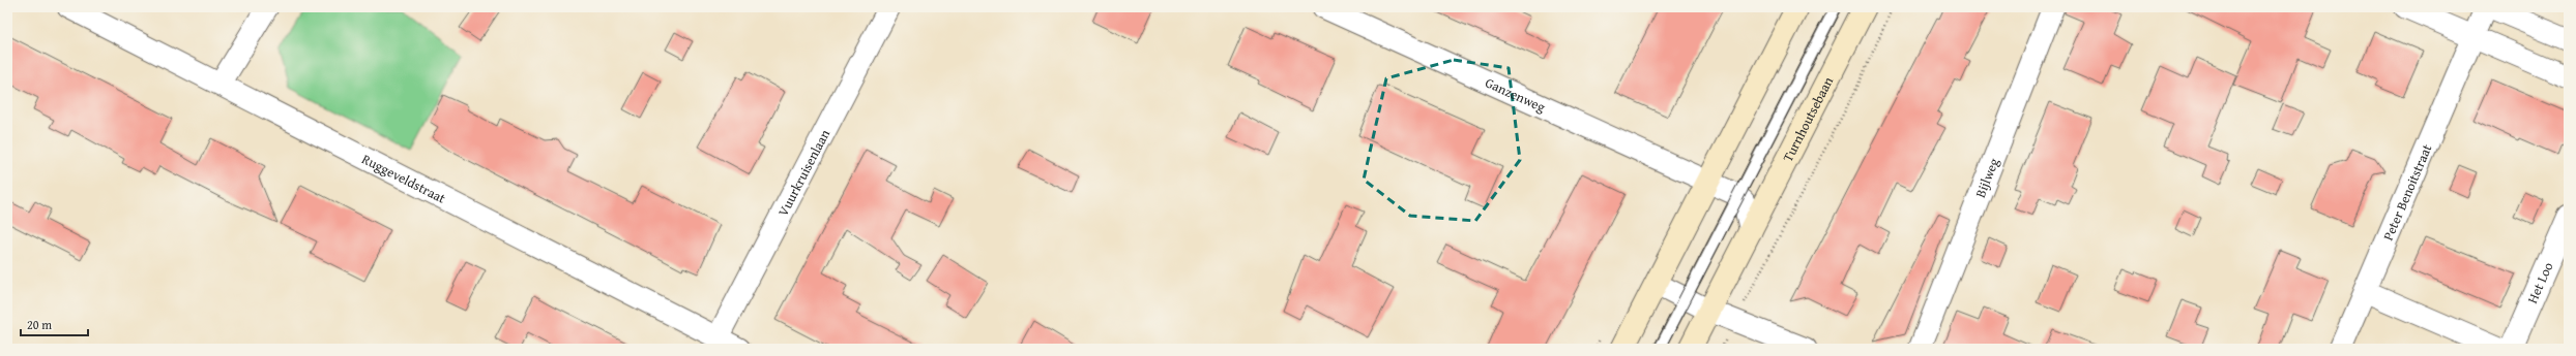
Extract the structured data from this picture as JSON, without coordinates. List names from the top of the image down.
{
  "streets": {
    "main road": ["Turnhoutsebaan"],
    "street": [
      "Ganzenweg",
      "Vuurkruisenlaan",
      "Ruggeveldstraat",
      "Bijlweg",
      "Peter Benoitstraat",
      "Het Loo"
    ]
  },
  "crossings": [
    ["Vuurkruisenlaan", "Ruggeveldstraat"]
  ],
  "scale_bar": "20 m"
}
